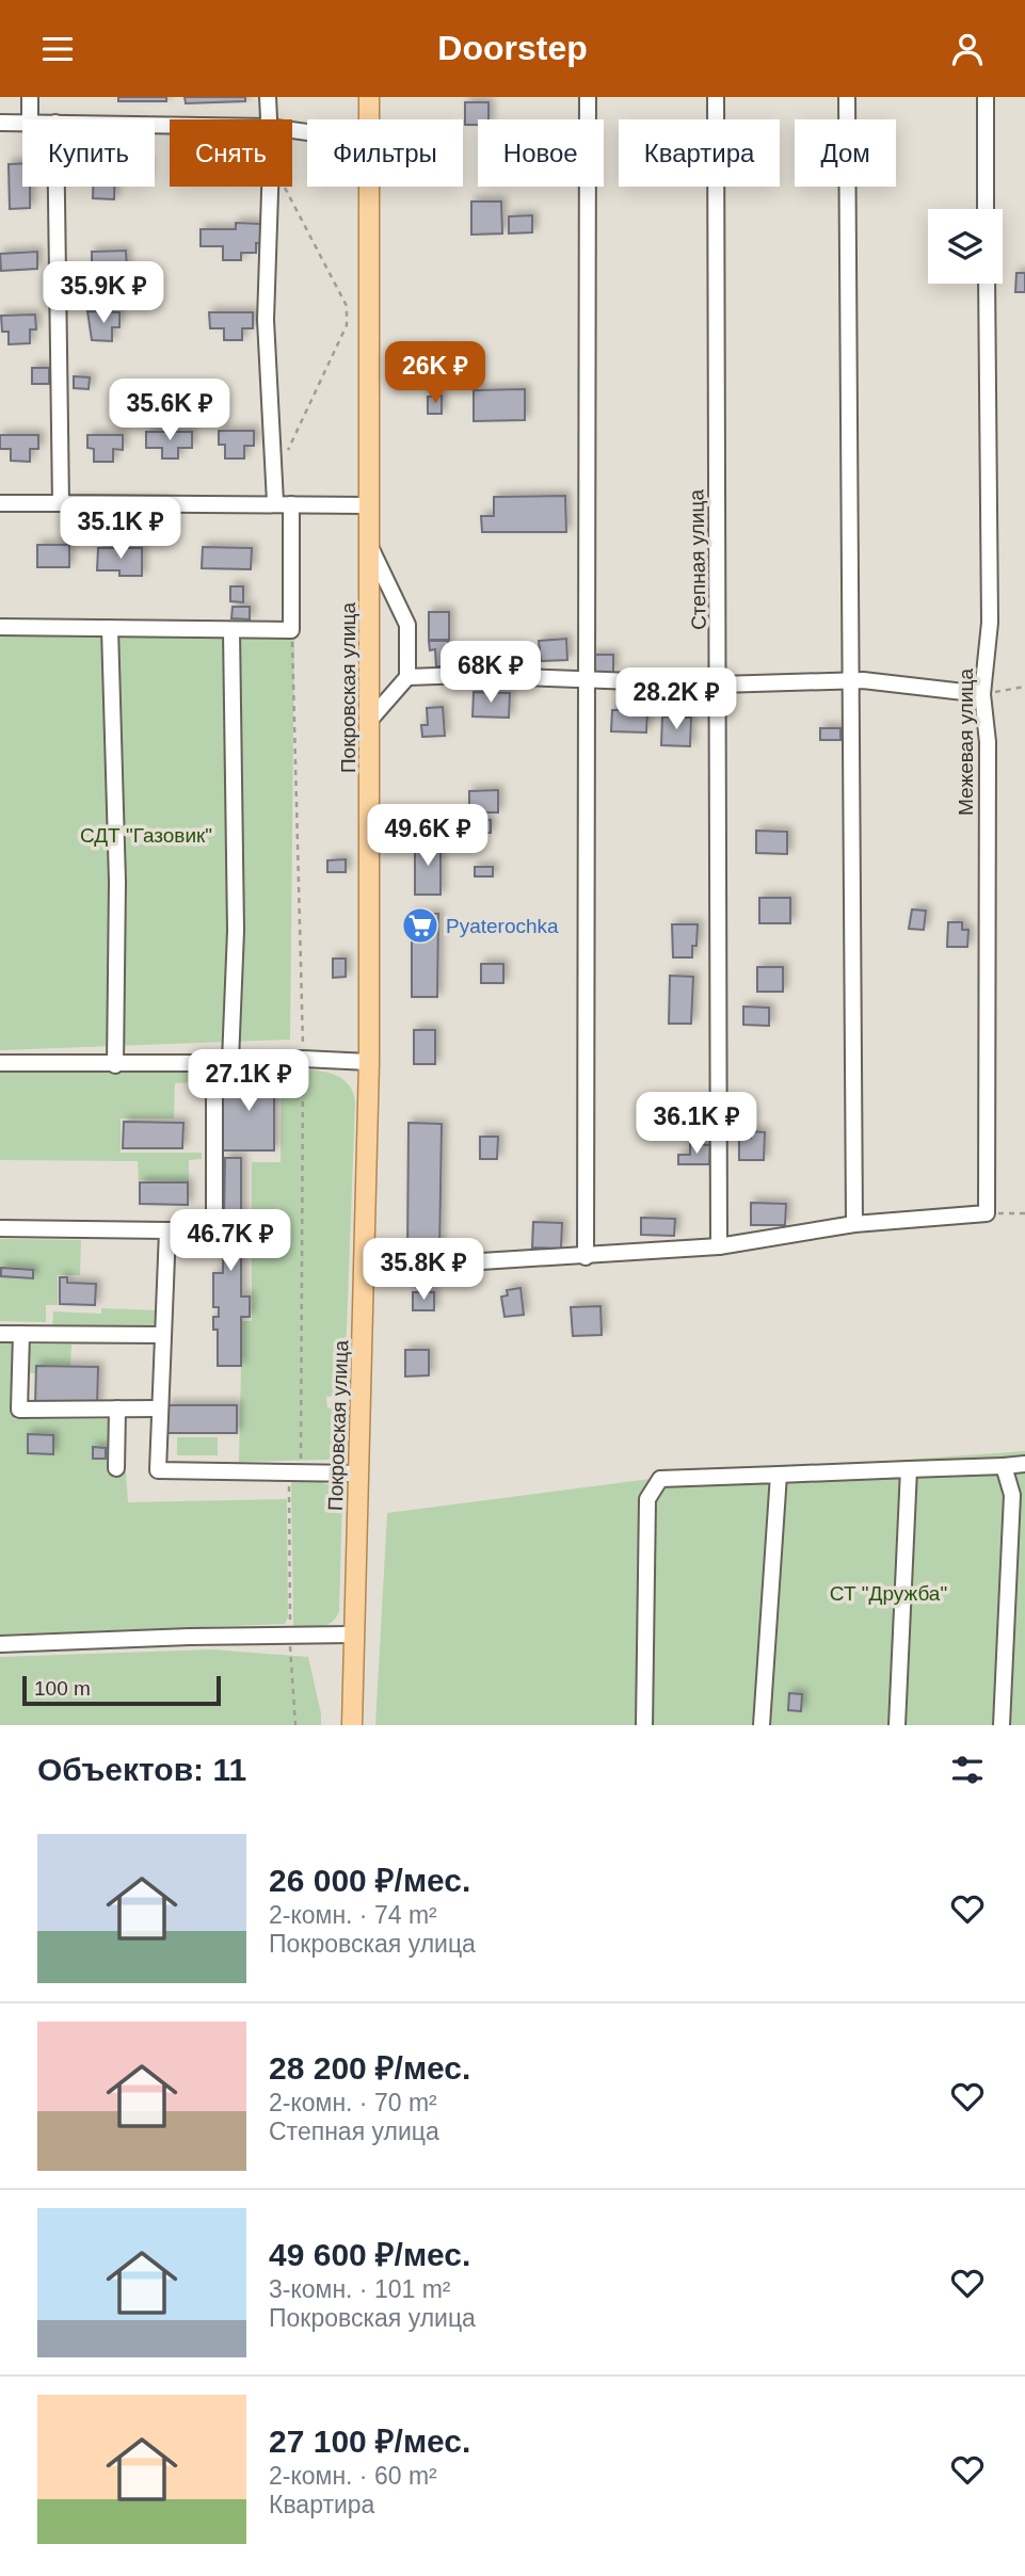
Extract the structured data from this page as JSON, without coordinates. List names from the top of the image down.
{
  "streets": {
    "main road": ["Покровская улица"],
    "street": ["Степная улица", "Межевая улица"]
  },
  "parks": ["СДТ \"Газовик\"", "СТ \"Дружба\""],
  "places": {
    "supermarket": ["Pyaterochka"]
  },
  "scale_bar": "100 m",
  "page": {
    "header": "Doorstep",
    "chip": [
      "Купить",
      "Снять",
      "Фильтры",
      "Новое",
      "Квартира",
      "Дом"
    ],
    "price": [
      "35.9K ₽",
      "26K ₽",
      "35.6K ₽",
      "35.1K ₽",
      "68K ₽",
      "28.2K ₽",
      "49.6K ₽",
      "27.1K ₽",
      "36.1K ₽",
      "46.7K ₽",
      "35.8K ₽"
    ],
    "scale": "100 m",
    "heading": "Объектов: 11",
    "list": [
      {
        "name": "26 000 ₽/мес.",
        "note": "2-комн. · 74 m² · Покровская улица"
      },
      {
        "name": "28 200 ₽/мес.",
        "note": "2-комн. · 70 m² · Степная улица"
      },
      {
        "name": "49 600 ₽/мес.",
        "note": "3-комн. · 101 m² · Покровская улица"
      },
      {
        "name": "27 100 ₽/мес.",
        "note": "2-комн. · 60 m² · Квартира"
      }
    ]
  }
}
